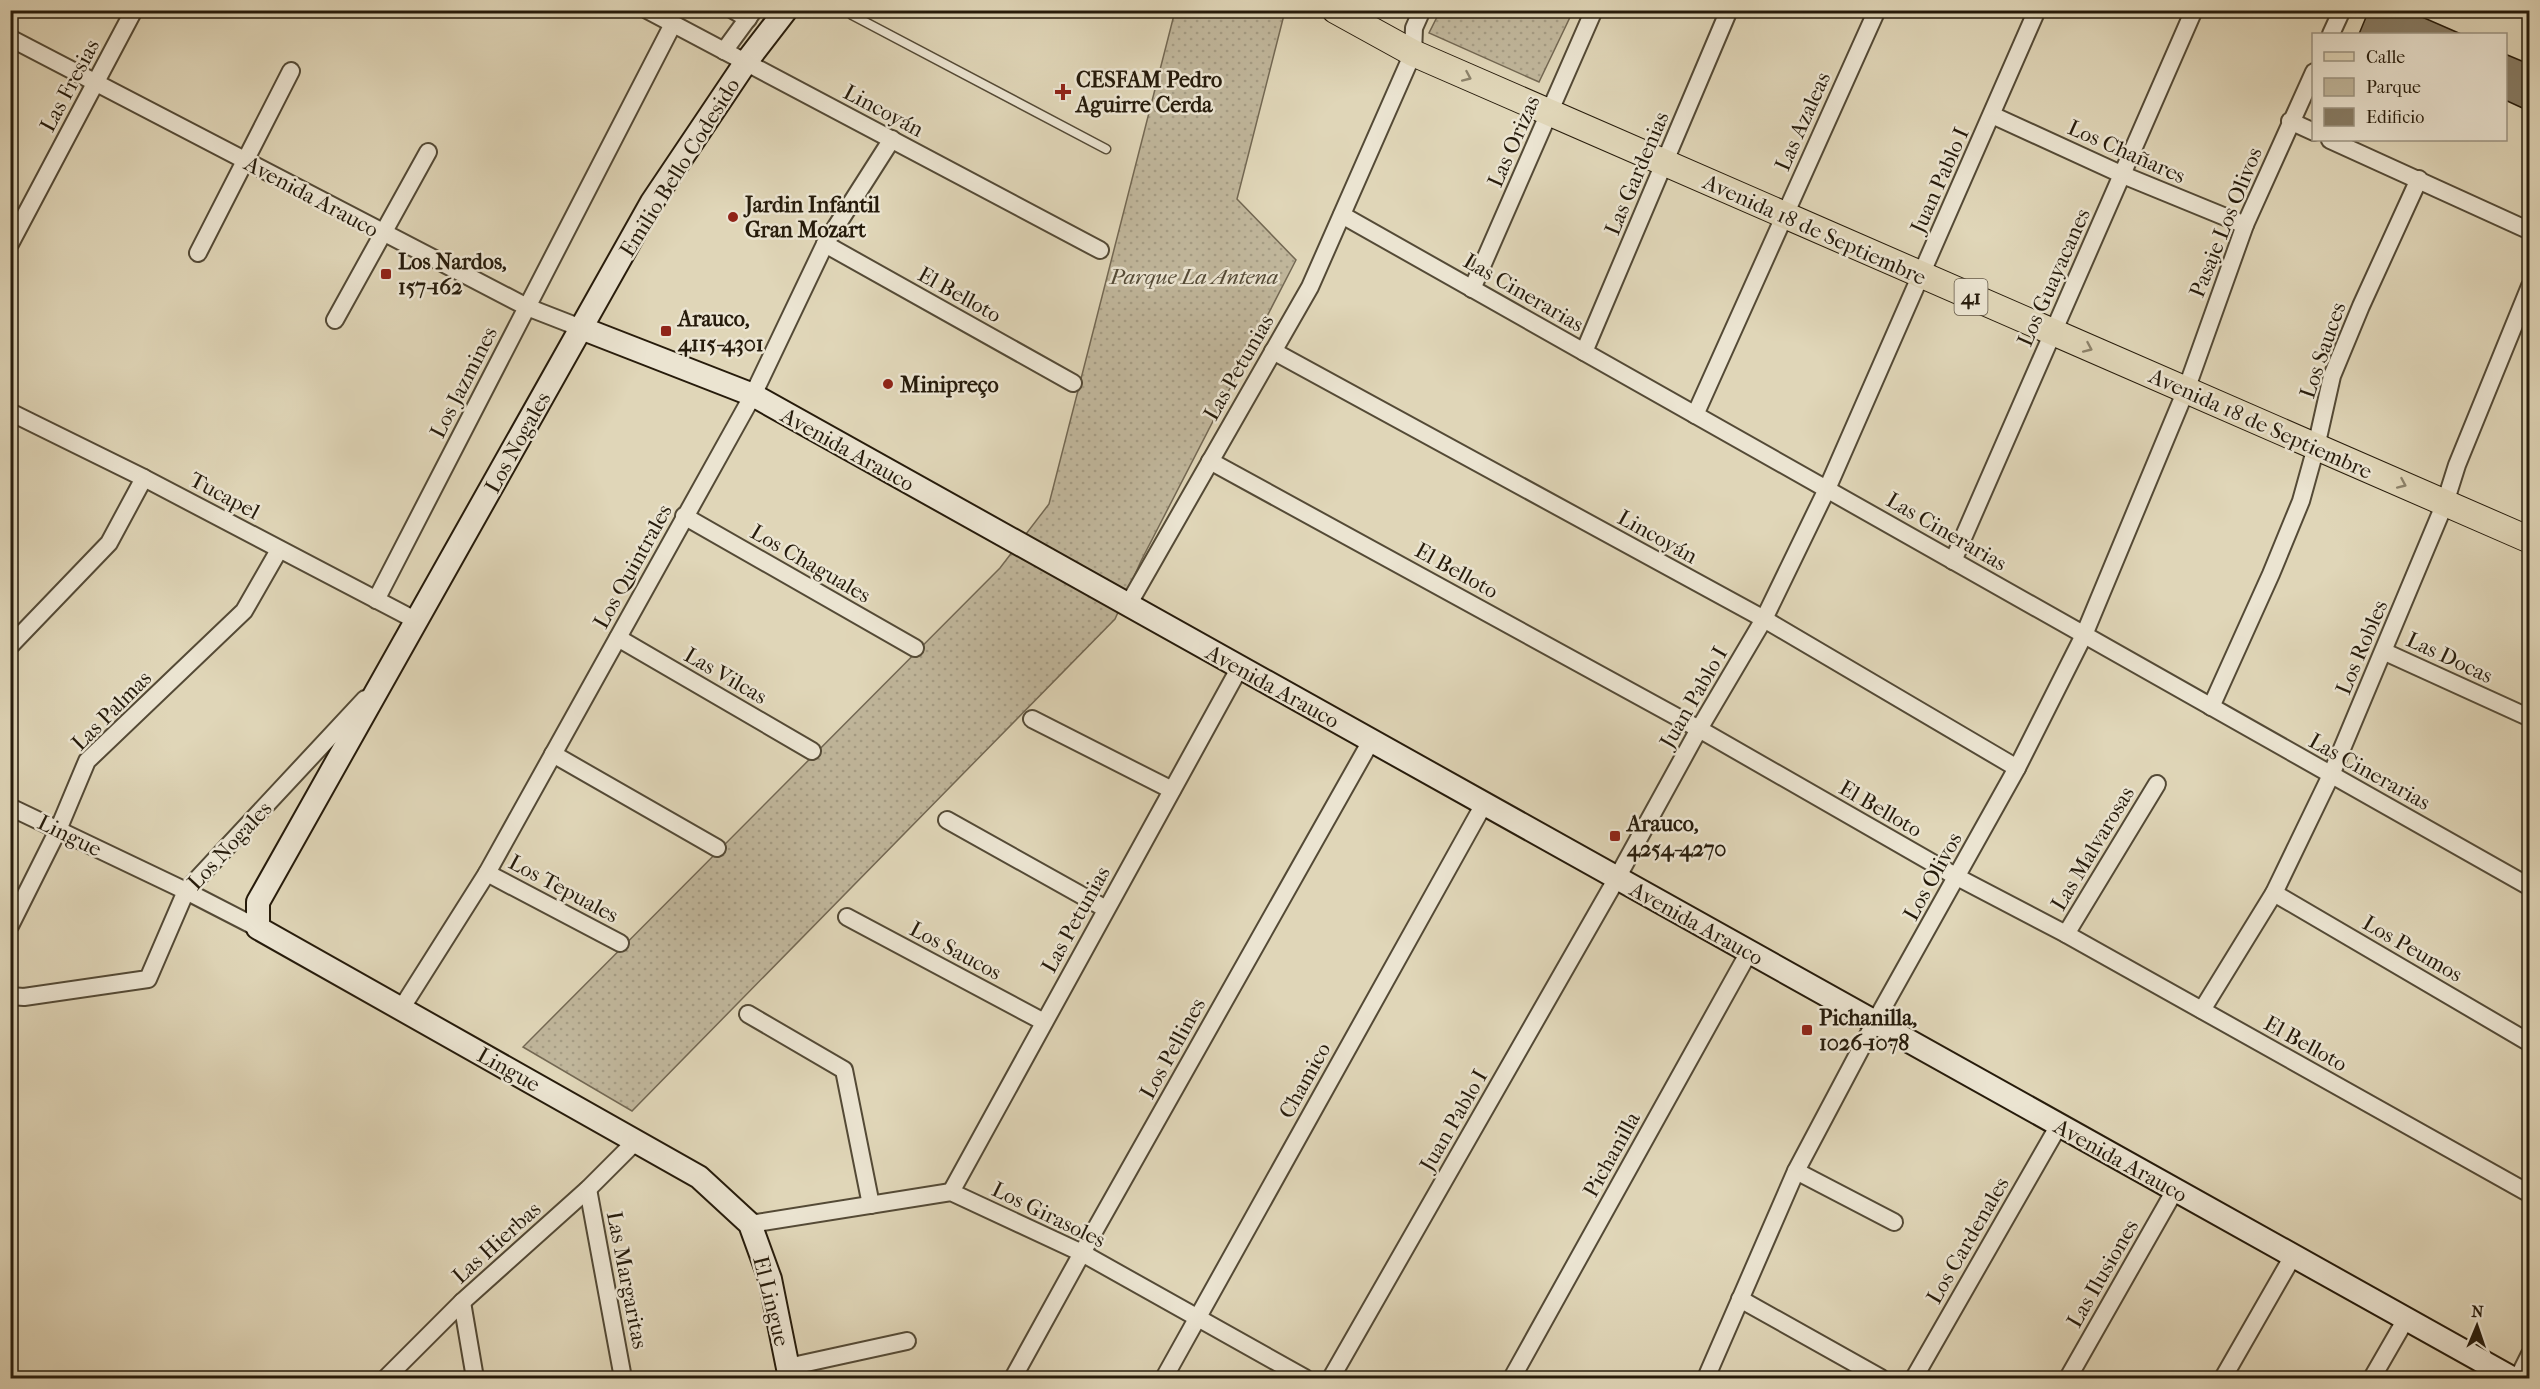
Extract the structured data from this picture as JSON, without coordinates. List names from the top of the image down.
{
  "streets": {
    "main road": ["Avenida 18 de Septiembre", "41"],
    "street": [
      "Las Fresias",
      "Lincoyán",
      "Las Azaleas",
      "Las Orizas",
      "Los Chañares",
      "Emilio Bello Codesido",
      "Las Gardenias",
      "Juan Pablo I",
      "Avenida Arauco",
      "Pasaje Los Olivos",
      "Los Guayacanes",
      "Las Cinerarias",
      "El Belloto",
      "Los Sauces",
      "Las Petunias",
      "Los Jazmines",
      "Los Nogales",
      "Tucapel",
      "Los Chaguales",
      "Los Quintrales",
      "Los Robles",
      "Las Docas",
      "Las Vilcas",
      "Las Palmas",
      "Lingue",
      "Las Malvarosas",
      "Los Olivos",
      "Los Tepuales",
      "Los Peumos",
      "Los Saucos",
      "Los Pellines",
      "Chamico",
      "Pichanilla",
      "Los Girasoles",
      "Los Cardenales",
      "Las Hierbas",
      "Las Ilusiones",
      "Las Margaritas",
      "El Lingue"
    ]
  },
  "crossings": [
    ["Las Fresias", "Avenida Arauco"],
    ["Lincoyán", "Emilio Bello Codesido"],
    ["Lincoyán", "Juan Pablo I"],
    ["Lincoyán", "Las Petunias"],
    ["Lincoyán", "Los Jazmines"],
    ["Lincoyán", "Los Quintrales"],
    ["Lincoyán", "Los Olivos"],
    ["Las Azaleas", "Avenida 18 de Septiembre"],
    ["Las Azaleas", "Las Cinerarias"],
    ["Las Orizas", "Avenida 18 de Septiembre"],
    ["Las Orizas", "Las Cinerarias"],
    ["Los Chañares", "Juan Pablo I"],
    ["Los Chañares", "Pasaje Los Olivos"],
    ["Los Chañares", "Los Guayacanes"],
    ["Emilio Bello Codesido", "Avenida Arauco"],
    ["Emilio Bello Codesido", "Los Nogales"],
    ["Las Gardenias", "Avenida 18 de Septiembre"],
    ["Las Gardenias", "Las Cinerarias"],
    ["Juan Pablo I", "Avenida Arauco"],
    ["Juan Pablo I", "Avenida 18 de Septiembre"],
    ["Juan Pablo I", "Las Cinerarias"],
    ["Juan Pablo I", "El Belloto"],
    ["Avenida Arauco", "Las Petunias"],
    ["Avenida Arauco", "Los Jazmines"],
    ["Avenida Arauco", "Los Nogales"],
    ["Avenida Arauco", "Los Quintrales"],
    ["Avenida Arauco", "Los Olivos"],
    ["Avenida Arauco", "Los Pellines"],
    ["Avenida Arauco", "Chamico"],
    ["Avenida Arauco", "Pichanilla"],
    ["Avenida Arauco", "Los Cardenales"],
    ["Avenida Arauco", "Las Ilusiones"],
    ["Pasaje Los Olivos", "Avenida 18 de Septiembre"],
    ["Pasaje Los Olivos", "Los Olivos"],
    ["Avenida 18 de Septiembre", "Los Guayacanes"],
    ["Avenida 18 de Septiembre", "Los Sauces"],
    ["Avenida 18 de Septiembre", "Las Petunias"],
    ["Avenida 18 de Septiembre", "Los Robles"],
    ["Avenida 18 de Septiembre", "Los Olivos"],
    ["Los Guayacanes", "Las Cinerarias"],
    ["Las Cinerarias", "Los Sauces"],
    ["Las Cinerarias", "Las Petunias"],
    ["Las Cinerarias", "Los Robles"],
    ["Las Cinerarias", "Los Olivos"],
    ["El Belloto", "Las Petunias"],
    ["El Belloto", "Los Quintrales"],
    ["El Belloto", "Los Robles"],
    ["El Belloto", "Las Malvarosas"],
    ["El Belloto", "Los Olivos"],
    ["Las Petunias", "Los Saucos"],
    ["Las Petunias", "Los Girasoles"],
    ["Los Jazmines", "Tucapel"],
    ["Los Nogales", "Tucapel"],
    ["Los Nogales", "Lingue"],
    ["Tucapel", "Las Palmas"],
    ["Los Chaguales", "Los Quintrales"],
    ["Los Quintrales", "Las Vilcas"],
    ["Los Quintrales", "Lingue"],
    ["Los Quintrales", "Los Tepuales"],
    ["Los Robles", "Las Docas"],
    ["Los Robles", "Los Peumos"],
    ["Las Palmas", "Lingue"],
    ["Lingue", "Las Hierbas"],
    ["Lingue", "El Lingue"],
    ["Los Pellines", "Los Girasoles"],
    ["Chamico", "Los Girasoles"],
    ["Las Hierbas", "Las Margaritas"]
  ],
  "parks": ["Parque La Antena"],
  "places": {
    "health": ["CESFAM Pedro Aguirre Cerda"],
    "other": ["Jardin Infantil Gran Mozart", "Minipreço"],
    "transit": [
      "Los Nardos, 157-162",
      "Arauco, 4115-4301",
      "Arauco, 4254-4270",
      "Pichanilla, 1026-1078"
    ]
  },
  "legend": ["Calle", "Parque", "Edificio"],
  "north": "top"
}
